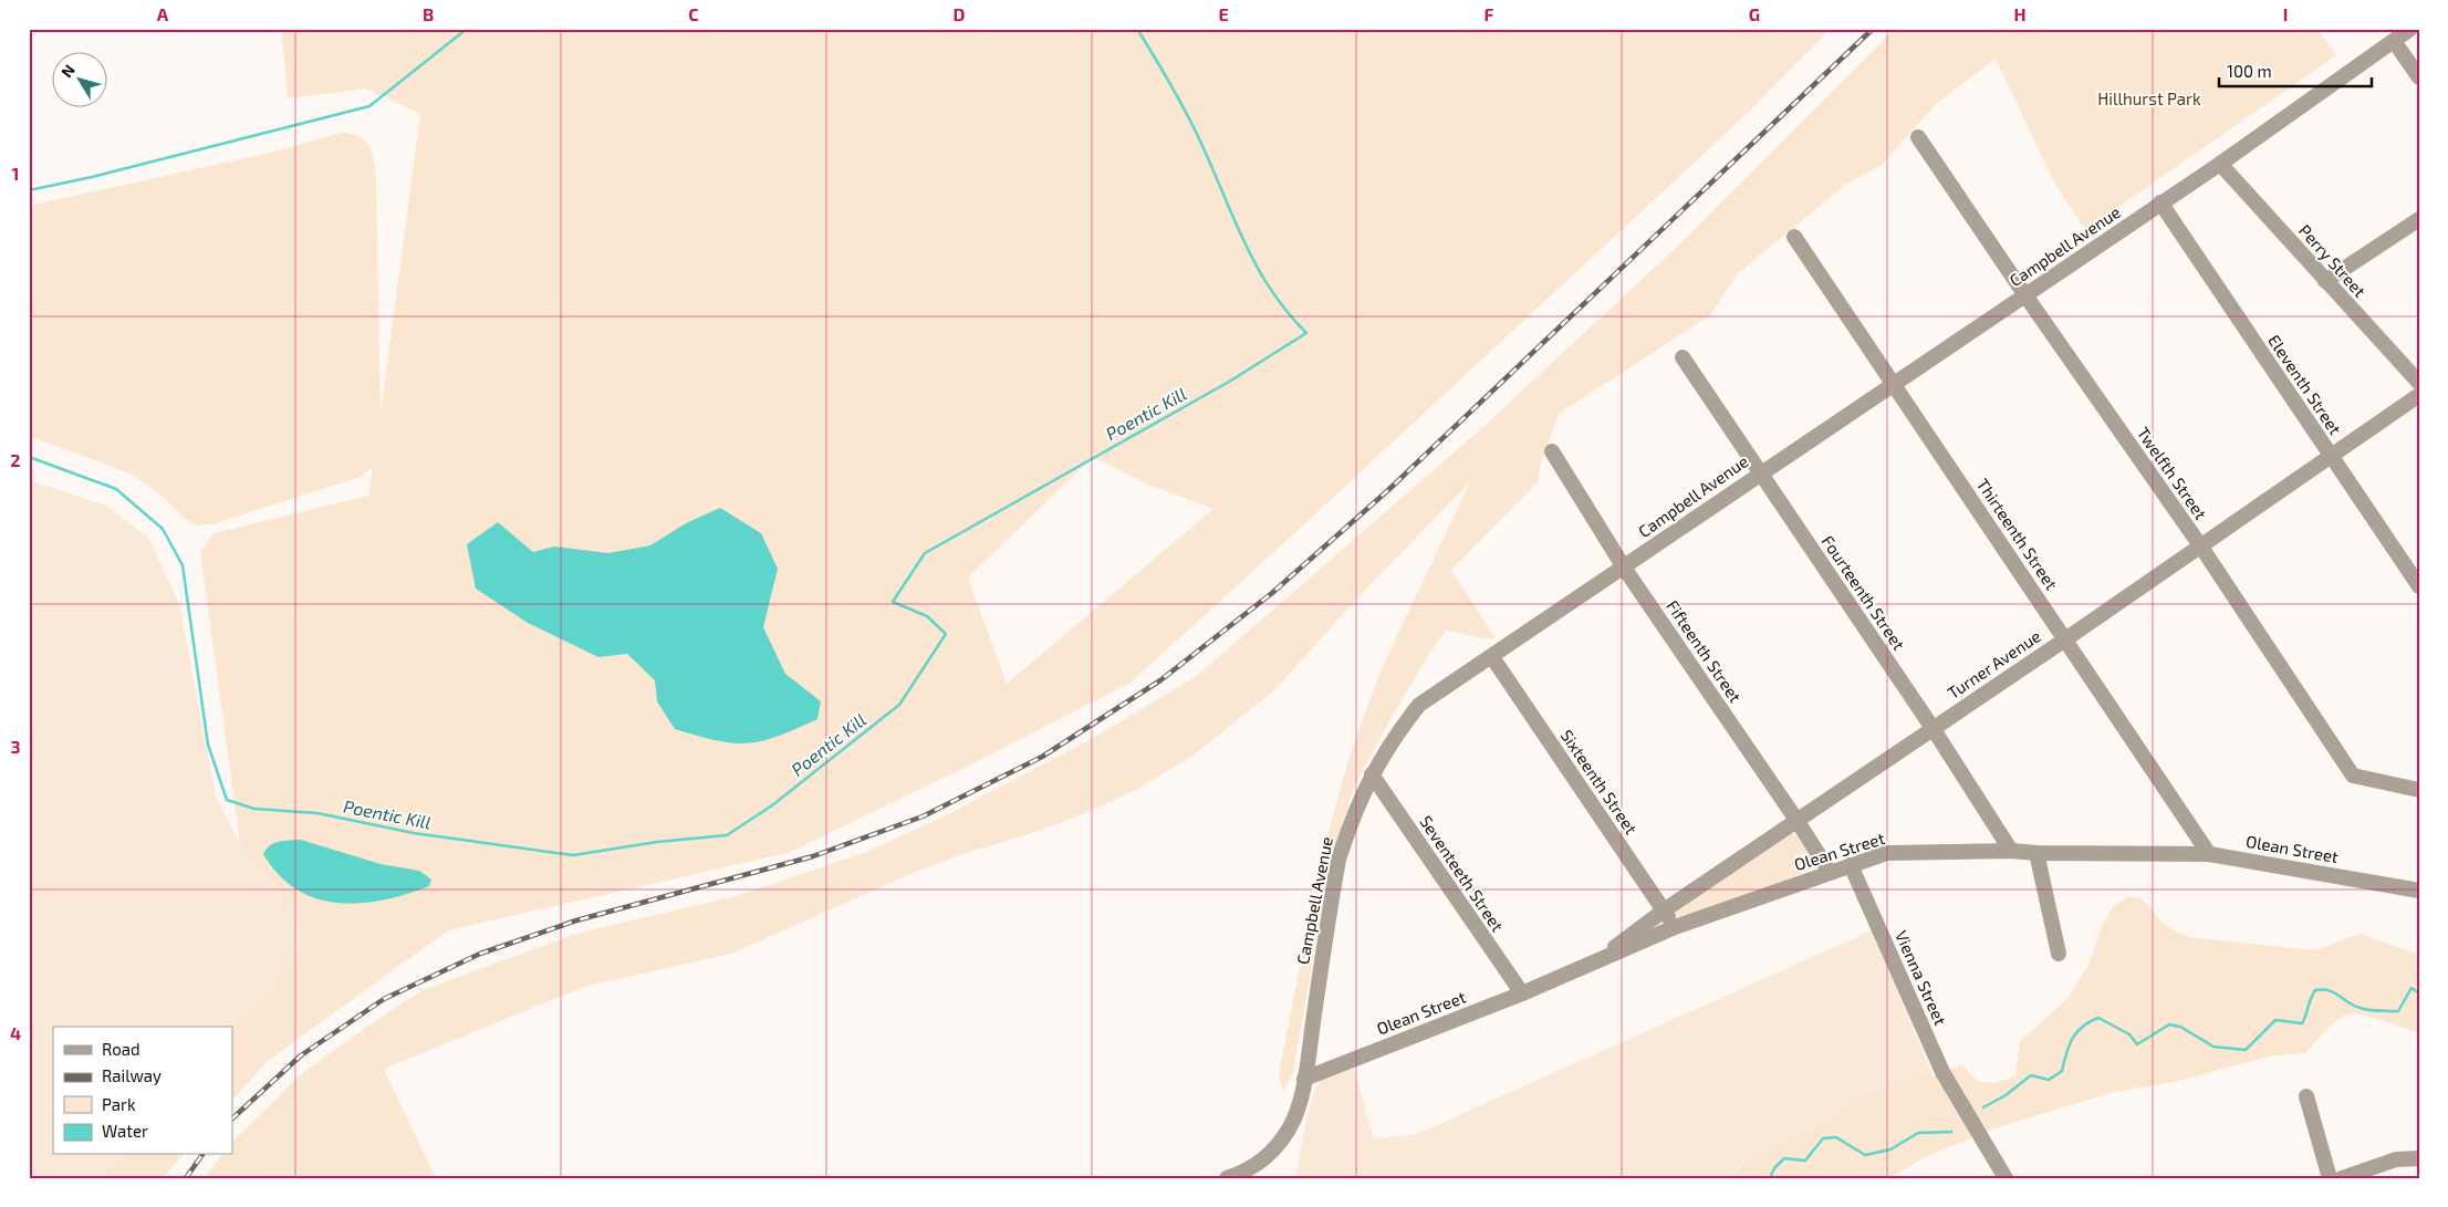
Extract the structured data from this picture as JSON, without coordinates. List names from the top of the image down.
{
  "streets": {
    "street": [
      "Campbell Avenue",
      "Perry Street",
      "Eleventh Street",
      "Twelfth Street",
      "Thirteenth Street",
      "Fourteenth Street",
      "Fifteenth Street",
      "Turner Avenue",
      "Sixteenth Street",
      "Olean Street",
      "Seventeeth Street",
      "Vienna Street"
    ]
  },
  "crossings": [
    ["Campbell Avenue", "Perry Street"],
    ["Campbell Avenue", "Eleventh Street"],
    ["Campbell Avenue", "Twelfth Street"],
    ["Campbell Avenue", "Thirteenth Street"],
    ["Campbell Avenue", "Fourteenth Street"],
    ["Campbell Avenue", "Fifteenth Street"],
    ["Campbell Avenue", "Sixteenth Street"],
    ["Campbell Avenue", "Olean Street"],
    ["Campbell Avenue", "Seventeeth Street"],
    ["Eleventh Street", "Turner Avenue"],
    ["Twelfth Street", "Turner Avenue"],
    ["Thirteenth Street", "Turner Avenue"],
    ["Thirteenth Street", "Olean Street"],
    ["Fourteenth Street", "Turner Avenue"],
    ["Fourteenth Street", "Olean Street"],
    ["Fifteenth Street", "Turner Avenue"],
    ["Fifteenth Street", "Olean Street"],
    ["Turner Avenue", "Sixteenth Street"],
    ["Turner Avenue", "Olean Street"],
    ["Sixteenth Street", "Olean Street"],
    ["Olean Street", "Seventeeth Street"],
    ["Olean Street", "Vienna Street"]
  ],
  "water": ["Poentic Kill"],
  "parks": ["Hillhurst Park"],
  "legend": [
    "Road",
    "Railway",
    "Park",
    "Water"
  ],
  "scale_bar": "100 m",
  "north": "top left",
  "grid": {
    "columns": [
      "A",
      "B",
      "C",
      "D",
      "E",
      "F",
      "G",
      "H",
      "I"
    ],
    "rows": [
      "1",
      "2",
      "3",
      "4"
    ]
  }
}
